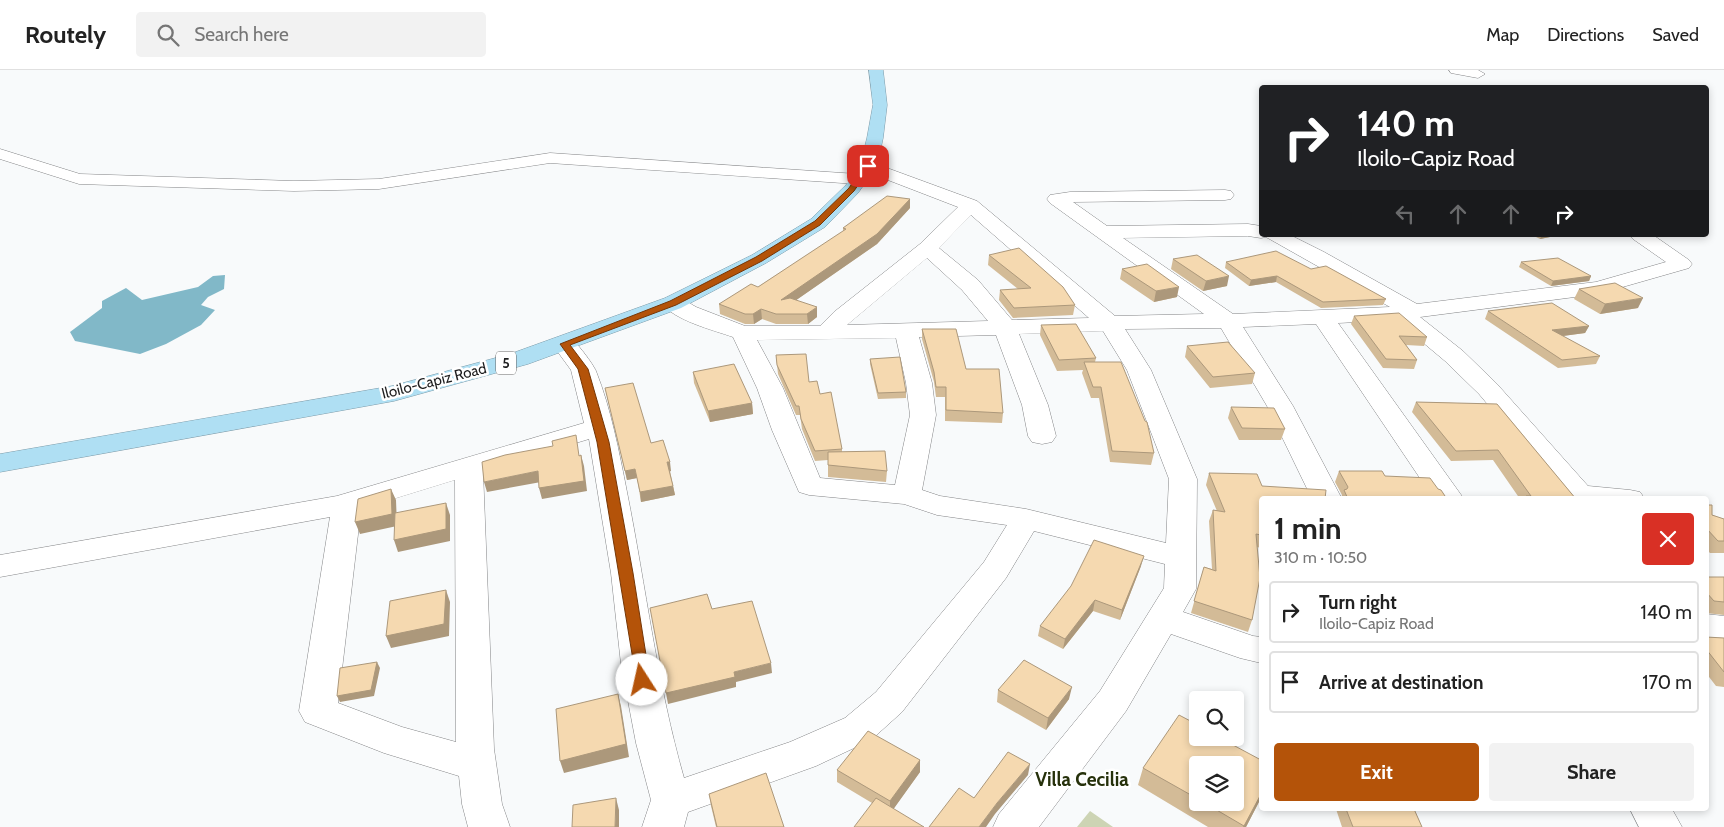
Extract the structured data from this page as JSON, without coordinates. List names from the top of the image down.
{
  "streets": {
    "highway": ["5", "Iloilo-Capiz Road"]
  },
  "districts": ["Villa Cecilia"],
  "page": {
    "header": "Routely",
    "search": "Search here",
    "nav": ["Map", "Directions", "Saved"],
    "turn": ["140 m", "Iloilo-Capiz Road"],
    "heading": ["1 min", "310 m · 10:50"],
    "list": [
      {
        "name": "Turn right",
        "note": "Iloilo-Capiz Road",
        "value": "140 m"
      },
      {
        "name": "Arrive at destination",
        "value": "170 m"
      }
    ],
    "buttons": ["Exit", "Share"]
  }
}
